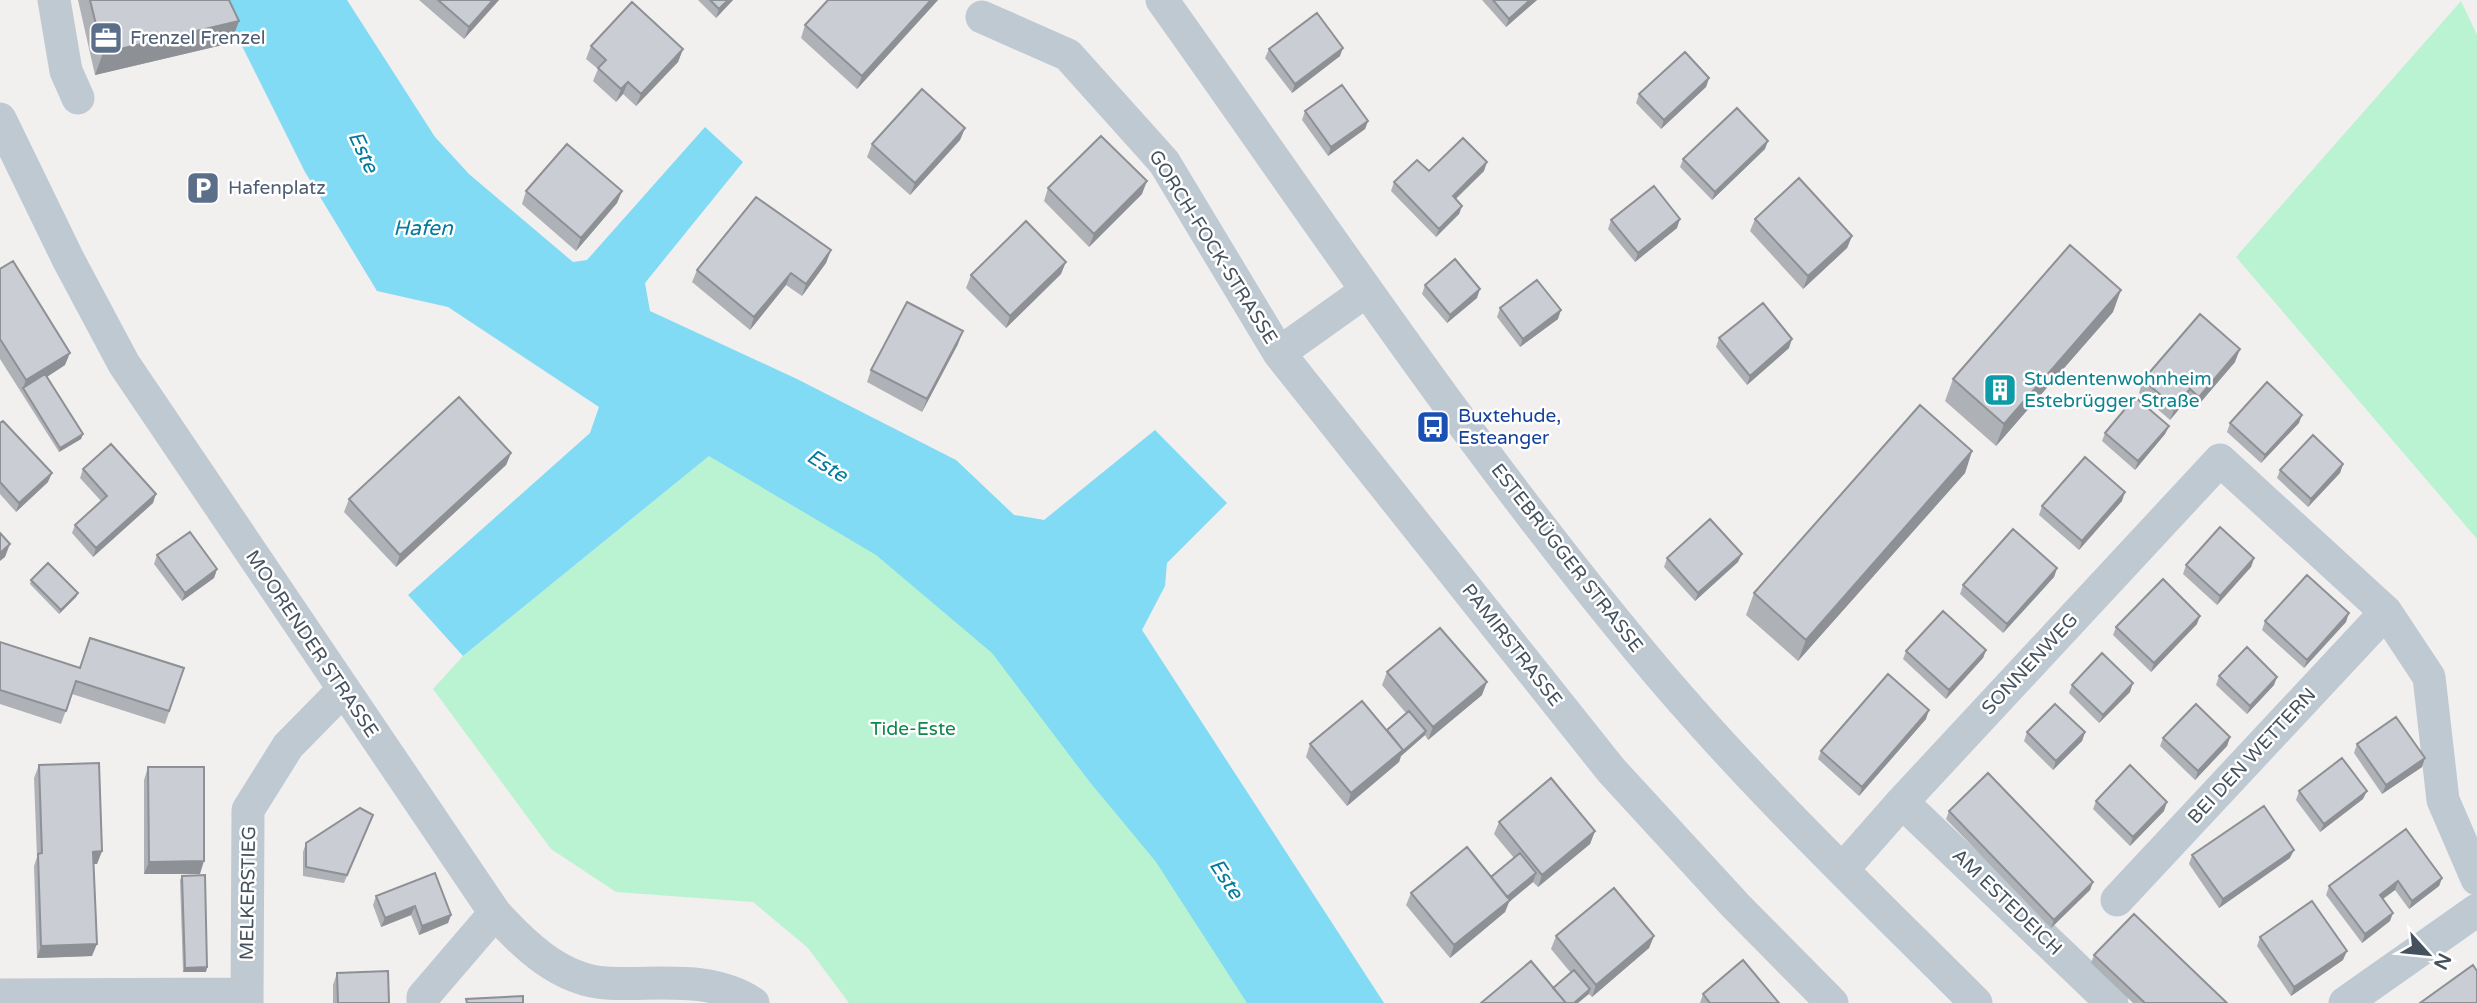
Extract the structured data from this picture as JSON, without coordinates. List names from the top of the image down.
{
  "streets": {
    "street": [
      "GORCH-FOCK-STRASSE",
      "ESTEBRÜGGER STRASSE",
      "MOORENDER STRASSE",
      "PAMIRSTRASSE",
      "SONNENWEG",
      "BEI DEN WETTERN",
      "MELKERSTIEG",
      "AM ESTEDEICH"
    ]
  },
  "crossings": [
    ["GORCH-FOCK-STRASSE", "PAMIRSTRASSE"],
    ["ESTEBRÜGGER STRASSE", "SONNENWEG"],
    ["MOORENDER STRASSE", "MELKERSTIEG"],
    ["SONNENWEG", "BEI DEN WETTERN"],
    ["SONNENWEG", "AM ESTEDEICH"]
  ],
  "water": ["Este", "Hafen"],
  "parks": ["Tide-Este"],
  "places": {
    "office": ["Frenzel Frenzel"],
    "parking": ["Hafenplatz"],
    "building": ["Studentenwohnheim Estebrügger Straße"],
    "bus stop": ["Buxtehude, Esteanger"]
  },
  "north": "bottom right"
}
